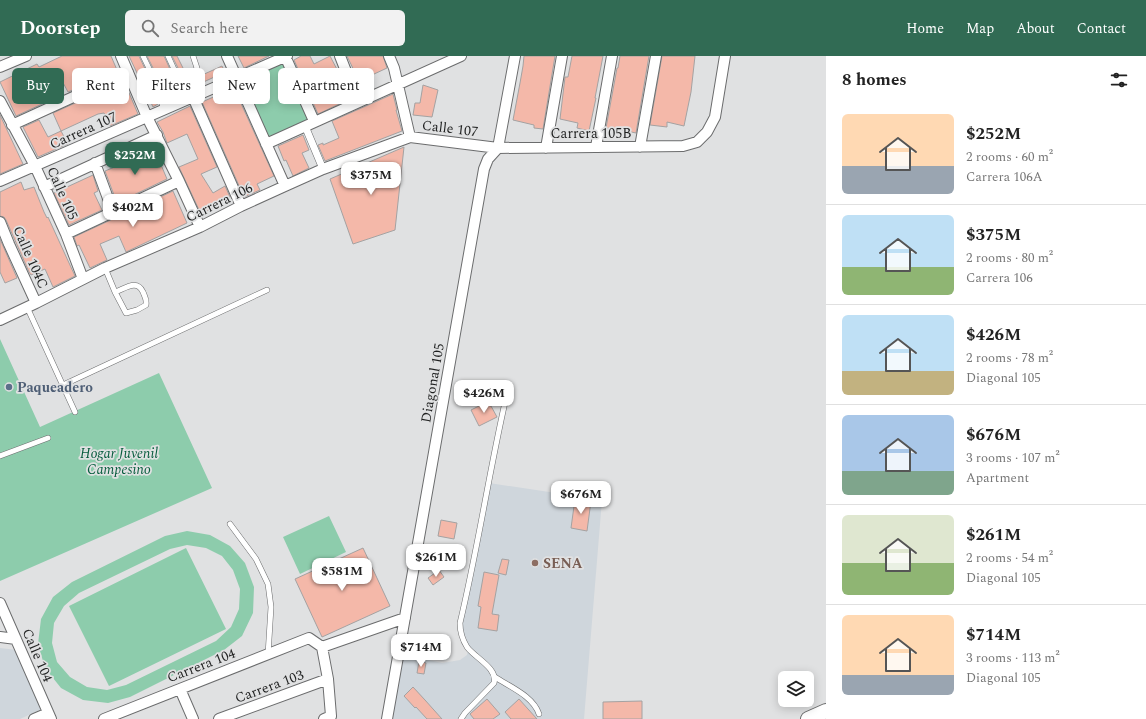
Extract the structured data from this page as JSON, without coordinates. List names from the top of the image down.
{
  "streets": {
    "street": [
      "Calle 107",
      "Carrera 107",
      "Carrera 105B",
      "Calle 105",
      "Carrera 106",
      "Calle 104C",
      "Diagonal 105",
      "Calle 104",
      "Carrera 104",
      "Carrera 103"
    ]
  },
  "crossings": [
    ["Calle 107", "Carrera 105B"],
    ["Calle 107", "Carrera 106"],
    ["Calle 107", "Diagonal 105"],
    ["Carrera 107", "Calle 105"],
    ["Carrera 105B", "Diagonal 105"],
    ["Calle 105", "Carrera 106"],
    ["Carrera 106", "Calle 104C"]
  ],
  "parks": ["Hogar Juvenil Campesino"],
  "places": ["Paqueadero", "SENA"],
  "page": {
    "header": "Doorstep",
    "search": "Search here",
    "nav": [
      "Home",
      "Map",
      "About",
      "Contact"
    ],
    "heading": "8 homes",
    "chip": [
      "Buy",
      "Rent",
      "Filters",
      "New",
      "Apartment"
    ],
    "list": [
      {
        "name": "$252M",
        "note": "2 rooms · 60 m² · Carrera 106A"
      },
      {
        "name": "$375M",
        "note": "2 rooms · 80 m² · Carrera 106"
      },
      {
        "name": "$426M",
        "note": "2 rooms · 78 m² · Diagonal 105"
      },
      {
        "name": "$676M",
        "note": "3 rooms · 107 m² · Apartment"
      },
      {
        "name": "$261M",
        "note": "2 rooms · 54 m² · Diagonal 105"
      },
      {
        "name": "$714M",
        "note": "3 rooms · 113 m² · Diagonal 105"
      }
    ],
    "price": [
      "$252M",
      "$375M",
      "$402M",
      "$426M",
      "$676M",
      "$261M",
      "$581M",
      "$714M"
    ]
  }
}
